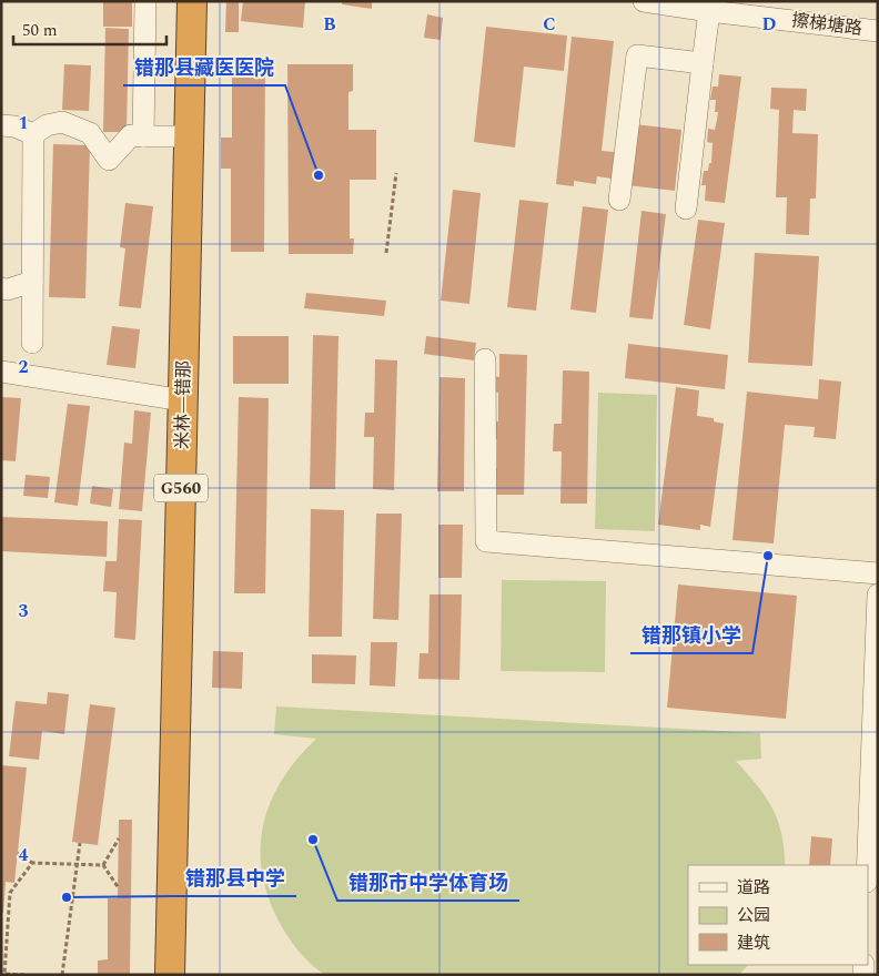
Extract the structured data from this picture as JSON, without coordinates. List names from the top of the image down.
{
  "streets": {
    "highway": ["米林—错那", "G560"],
    "street": ["擦梯塘路"]
  },
  "places": [
    "错那县藏医医院",
    "错那镇小学",
    "错那市中学体育场",
    "错那县中学"
  ],
  "legend": ["道路", "公园", "建筑"],
  "scale_bar": "50 m",
  "grid": {
    "columns": ["B", "C", "D"],
    "rows": [
      "1",
      "2",
      "3",
      "4"
    ]
  }
}
